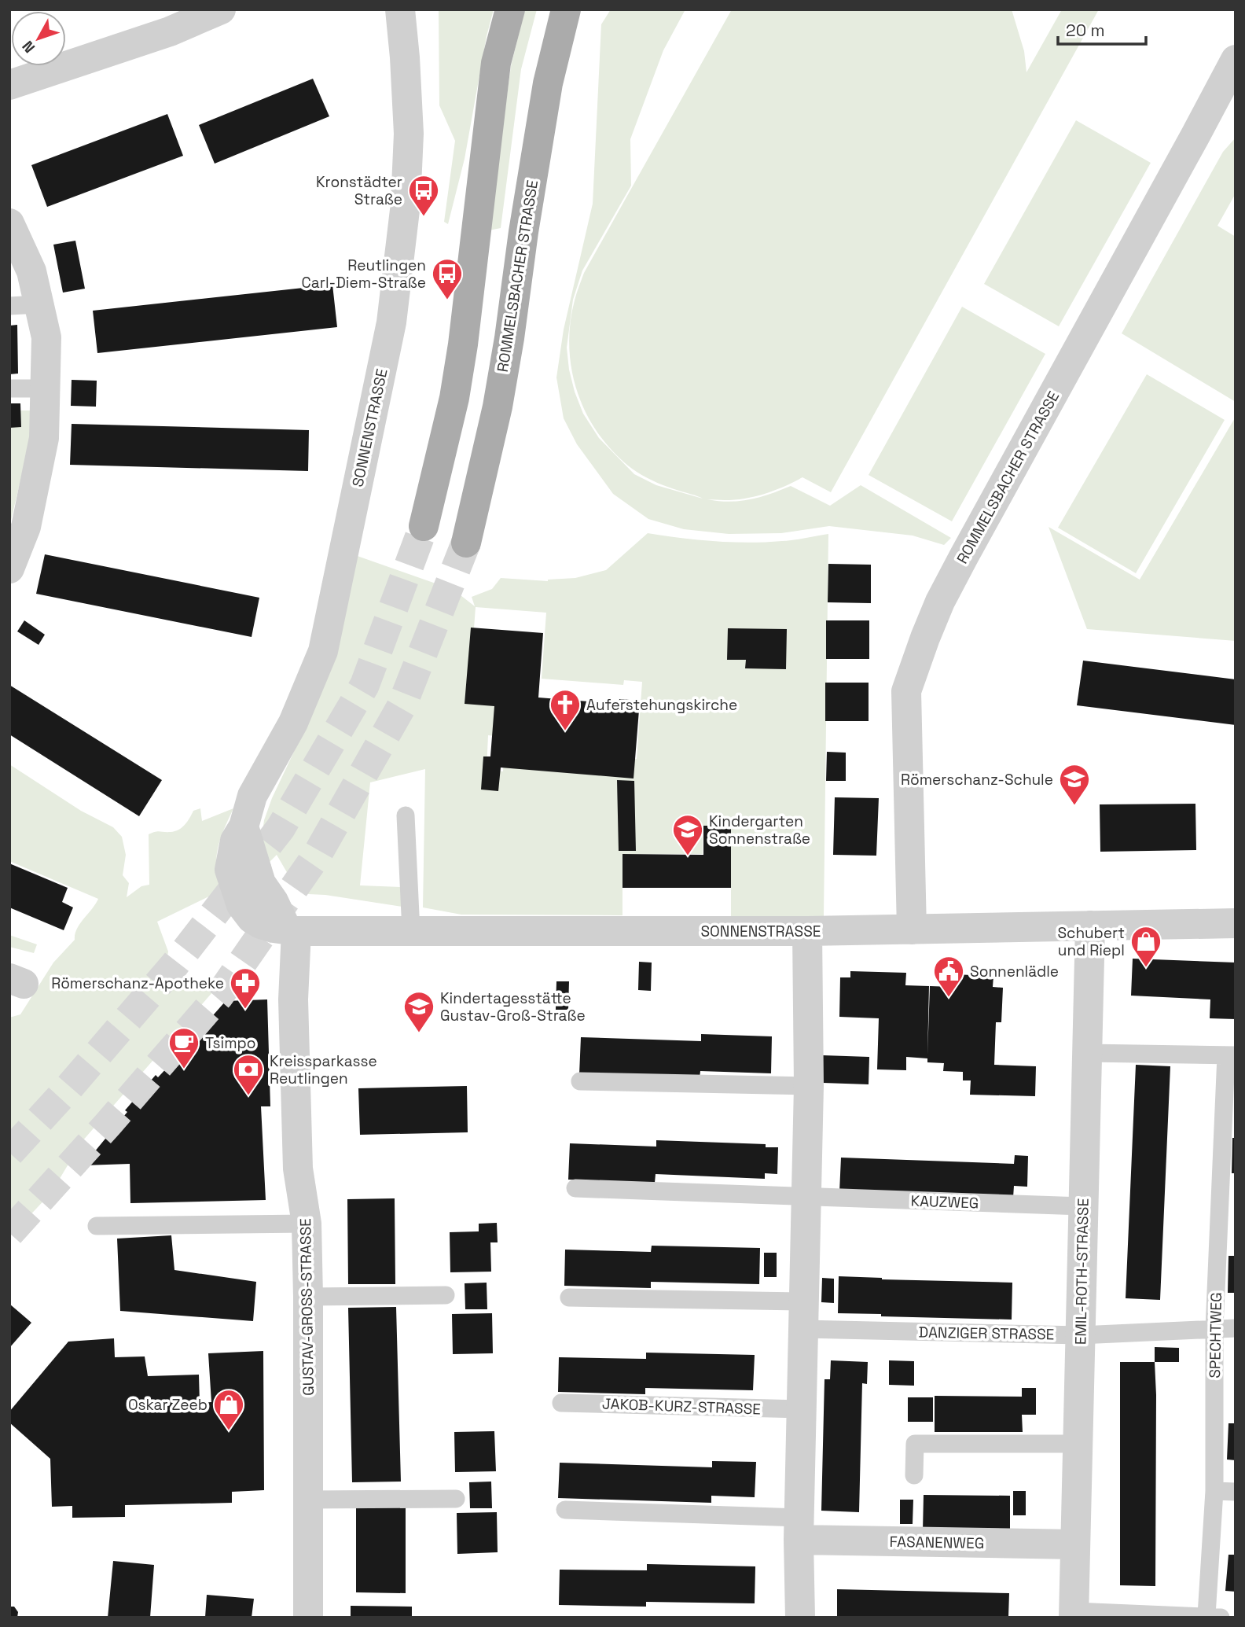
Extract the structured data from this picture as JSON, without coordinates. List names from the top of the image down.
{
  "streets": {
    "main road": ["ROMMELSBACHER STRASSE"],
    "street": [
      "SONNENSTRASSE",
      "EMIL-ROTH-STRASSE",
      "GUSTAV-GROSS-STRASSE",
      "FASANENWEG"
    ],
    "lane": [
      "KAUZWEG",
      "DANZIGER STRASSE",
      "SPECHTWEG",
      "JAKOB-KURZ-STRASSE"
    ]
  },
  "crossings": [
    ["ROMMELSBACHER STRASSE", "SONNENSTRASSE"],
    ["SONNENSTRASSE", "EMIL-ROTH-STRASSE"],
    ["SONNENSTRASSE", "GUSTAV-GROSS-STRASSE"],
    ["KAUZWEG", "EMIL-ROTH-STRASSE"],
    ["EMIL-ROTH-STRASSE", "DANZIGER STRASSE"],
    ["EMIL-ROTH-STRASSE", "FASANENWEG"],
    ["DANZIGER STRASSE", "SPECHTWEG"]
  ],
  "places": {
    "bus stop": ["Kronstädter Straße", "Reutlingen Carl-Diem-Straße"],
    "church": ["Auferstehungskirche"],
    "school or university": ["Römerschanz-Schule", "Kindergarten Sonnenstraße", "Kindertagesstätte Gustav-Groß-Straße"],
    "shop": ["Schubert und Riepl", "Oskar Zeeb"],
    "public building": ["Sonnenlädle"],
    "pharmacy": ["Römerschanz-Apotheke"],
    "cafe": ["Tsimpo"],
    "bank": ["Kreissparkasse Reutlingen"]
  },
  "scale_bar": "20 m",
  "north": "bottom left"
}
